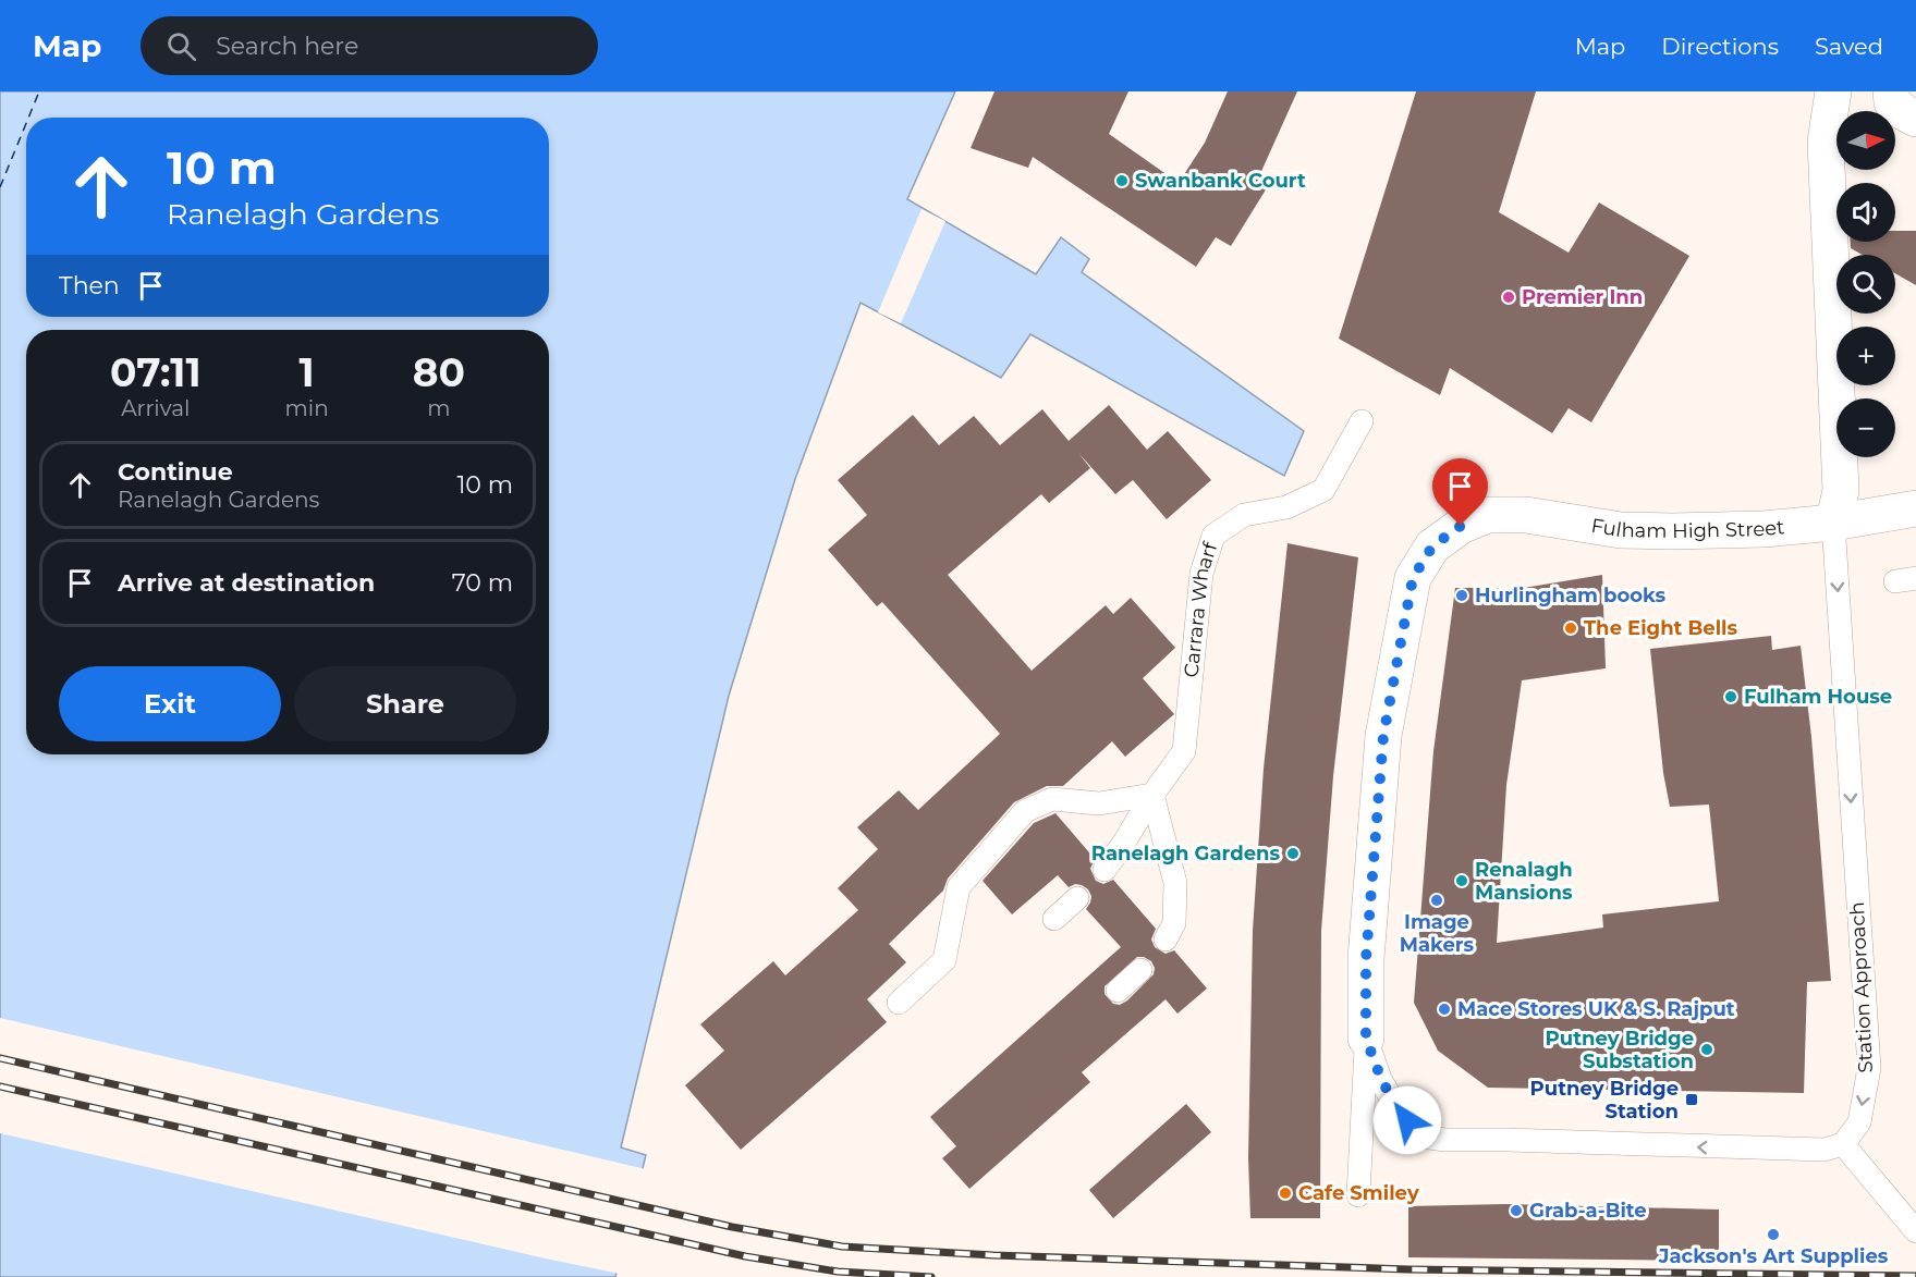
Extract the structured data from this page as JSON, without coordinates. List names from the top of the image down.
{
  "streets": {
    "street": ["Fulham High Street"],
    "lane": ["Carrara Wharf", "Station Approach"]
  },
  "crossings": [
    ["Fulham High Street", "Station Approach"]
  ],
  "one_way": ["Station Approach"],
  "places": {
    "other": [
      "Swanbank Court",
      "Premier Inn",
      "Hurlingham books",
      "The Eight Bells",
      "Fulham House",
      "Ranelagh Gardens",
      "Renalagh Mansions",
      "Image Makers",
      "Mace Stores UK & S. Rajput",
      "Putney Bridge Substation",
      "Cafe Smiley",
      "Grab-a-Bite",
      "Jackson's Art Supplies"
    ],
    "transit": ["Putney Bridge Station"]
  },
  "north": "right",
  "page": {
    "header": "Map",
    "search": "Search here",
    "nav": ["Map", "Directions", "Saved"],
    "map_buttons": ["+", "−"],
    "turn": ["10 m", "Ranelagh Gardens"],
    "then": "Then",
    "eta": [
      "07:11",
      "Arrival",
      "1",
      "min",
      "80",
      "m"
    ],
    "list": [
      {
        "name": "Continue",
        "note": "Ranelagh Gardens",
        "value": "10 m"
      },
      {
        "name": "Arrive at destination",
        "value": "70 m"
      }
    ],
    "buttons": ["Exit", "Share"]
  }
}
